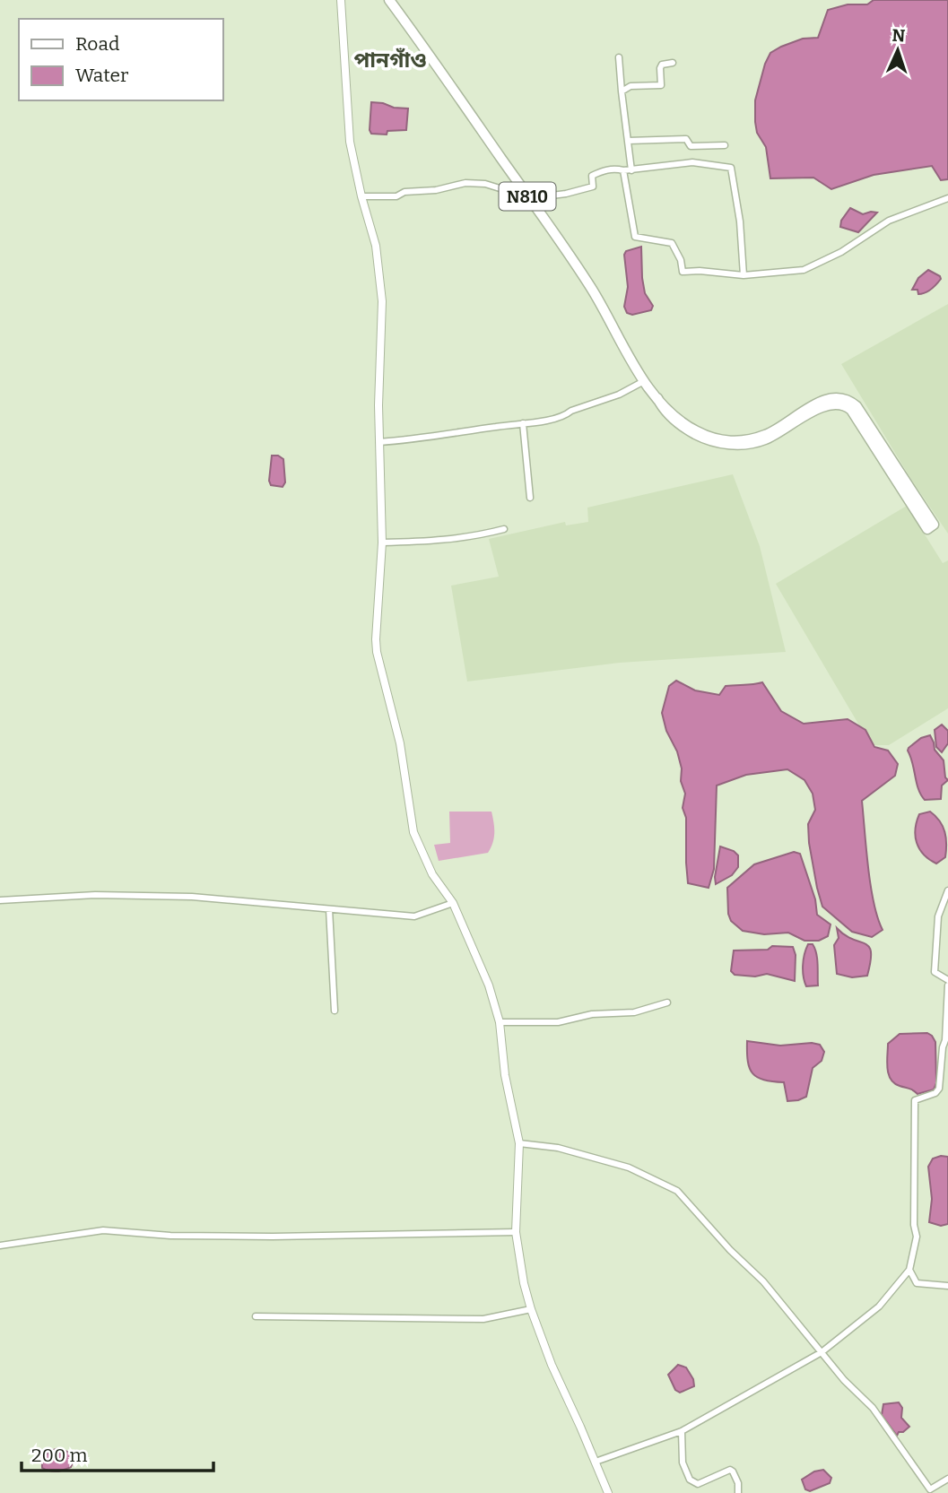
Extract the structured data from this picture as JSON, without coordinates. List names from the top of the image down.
{
  "streets": {
    "highway": ["N810"]
  },
  "districts": ["পানগাঁও"],
  "legend": ["Road", "Water"],
  "scale_bar": "200 m",
  "north": "top"
}
